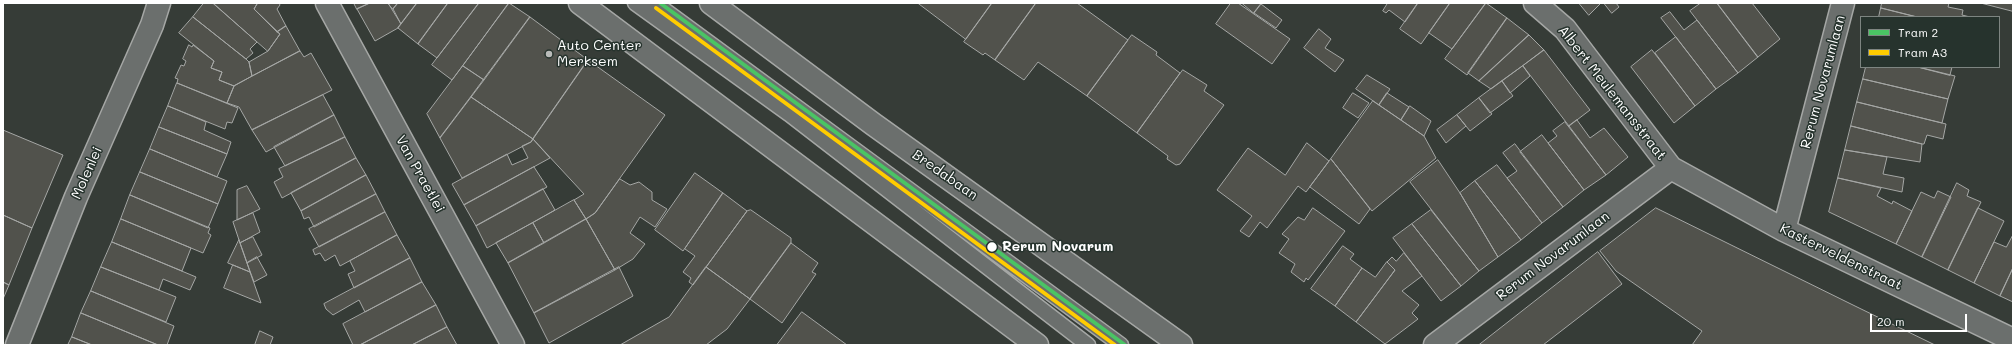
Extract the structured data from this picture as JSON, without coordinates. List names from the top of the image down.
{
  "streets": {
    "street": [
      "Rerum Novarumlaan",
      "Albert Meulemansstraat",
      "Molenlei",
      "Van Praetlei",
      "Bredabaan",
      "Kasterveldenstraat"
    ]
  },
  "crossings": [
    ["Rerum Novarumlaan", "Albert Meulemansstraat"],
    ["Rerum Novarumlaan", "Kasterveldenstraat"],
    ["Albert Meulemansstraat", "Kasterveldenstraat"]
  ],
  "places": ["Auto Center Merksem", "Rerum Novarum"],
  "lines": ["tram line 2", "tram line A3"],
  "legend": ["Tram 2", "Tram A3"],
  "scale_bar": "20 m"
}
